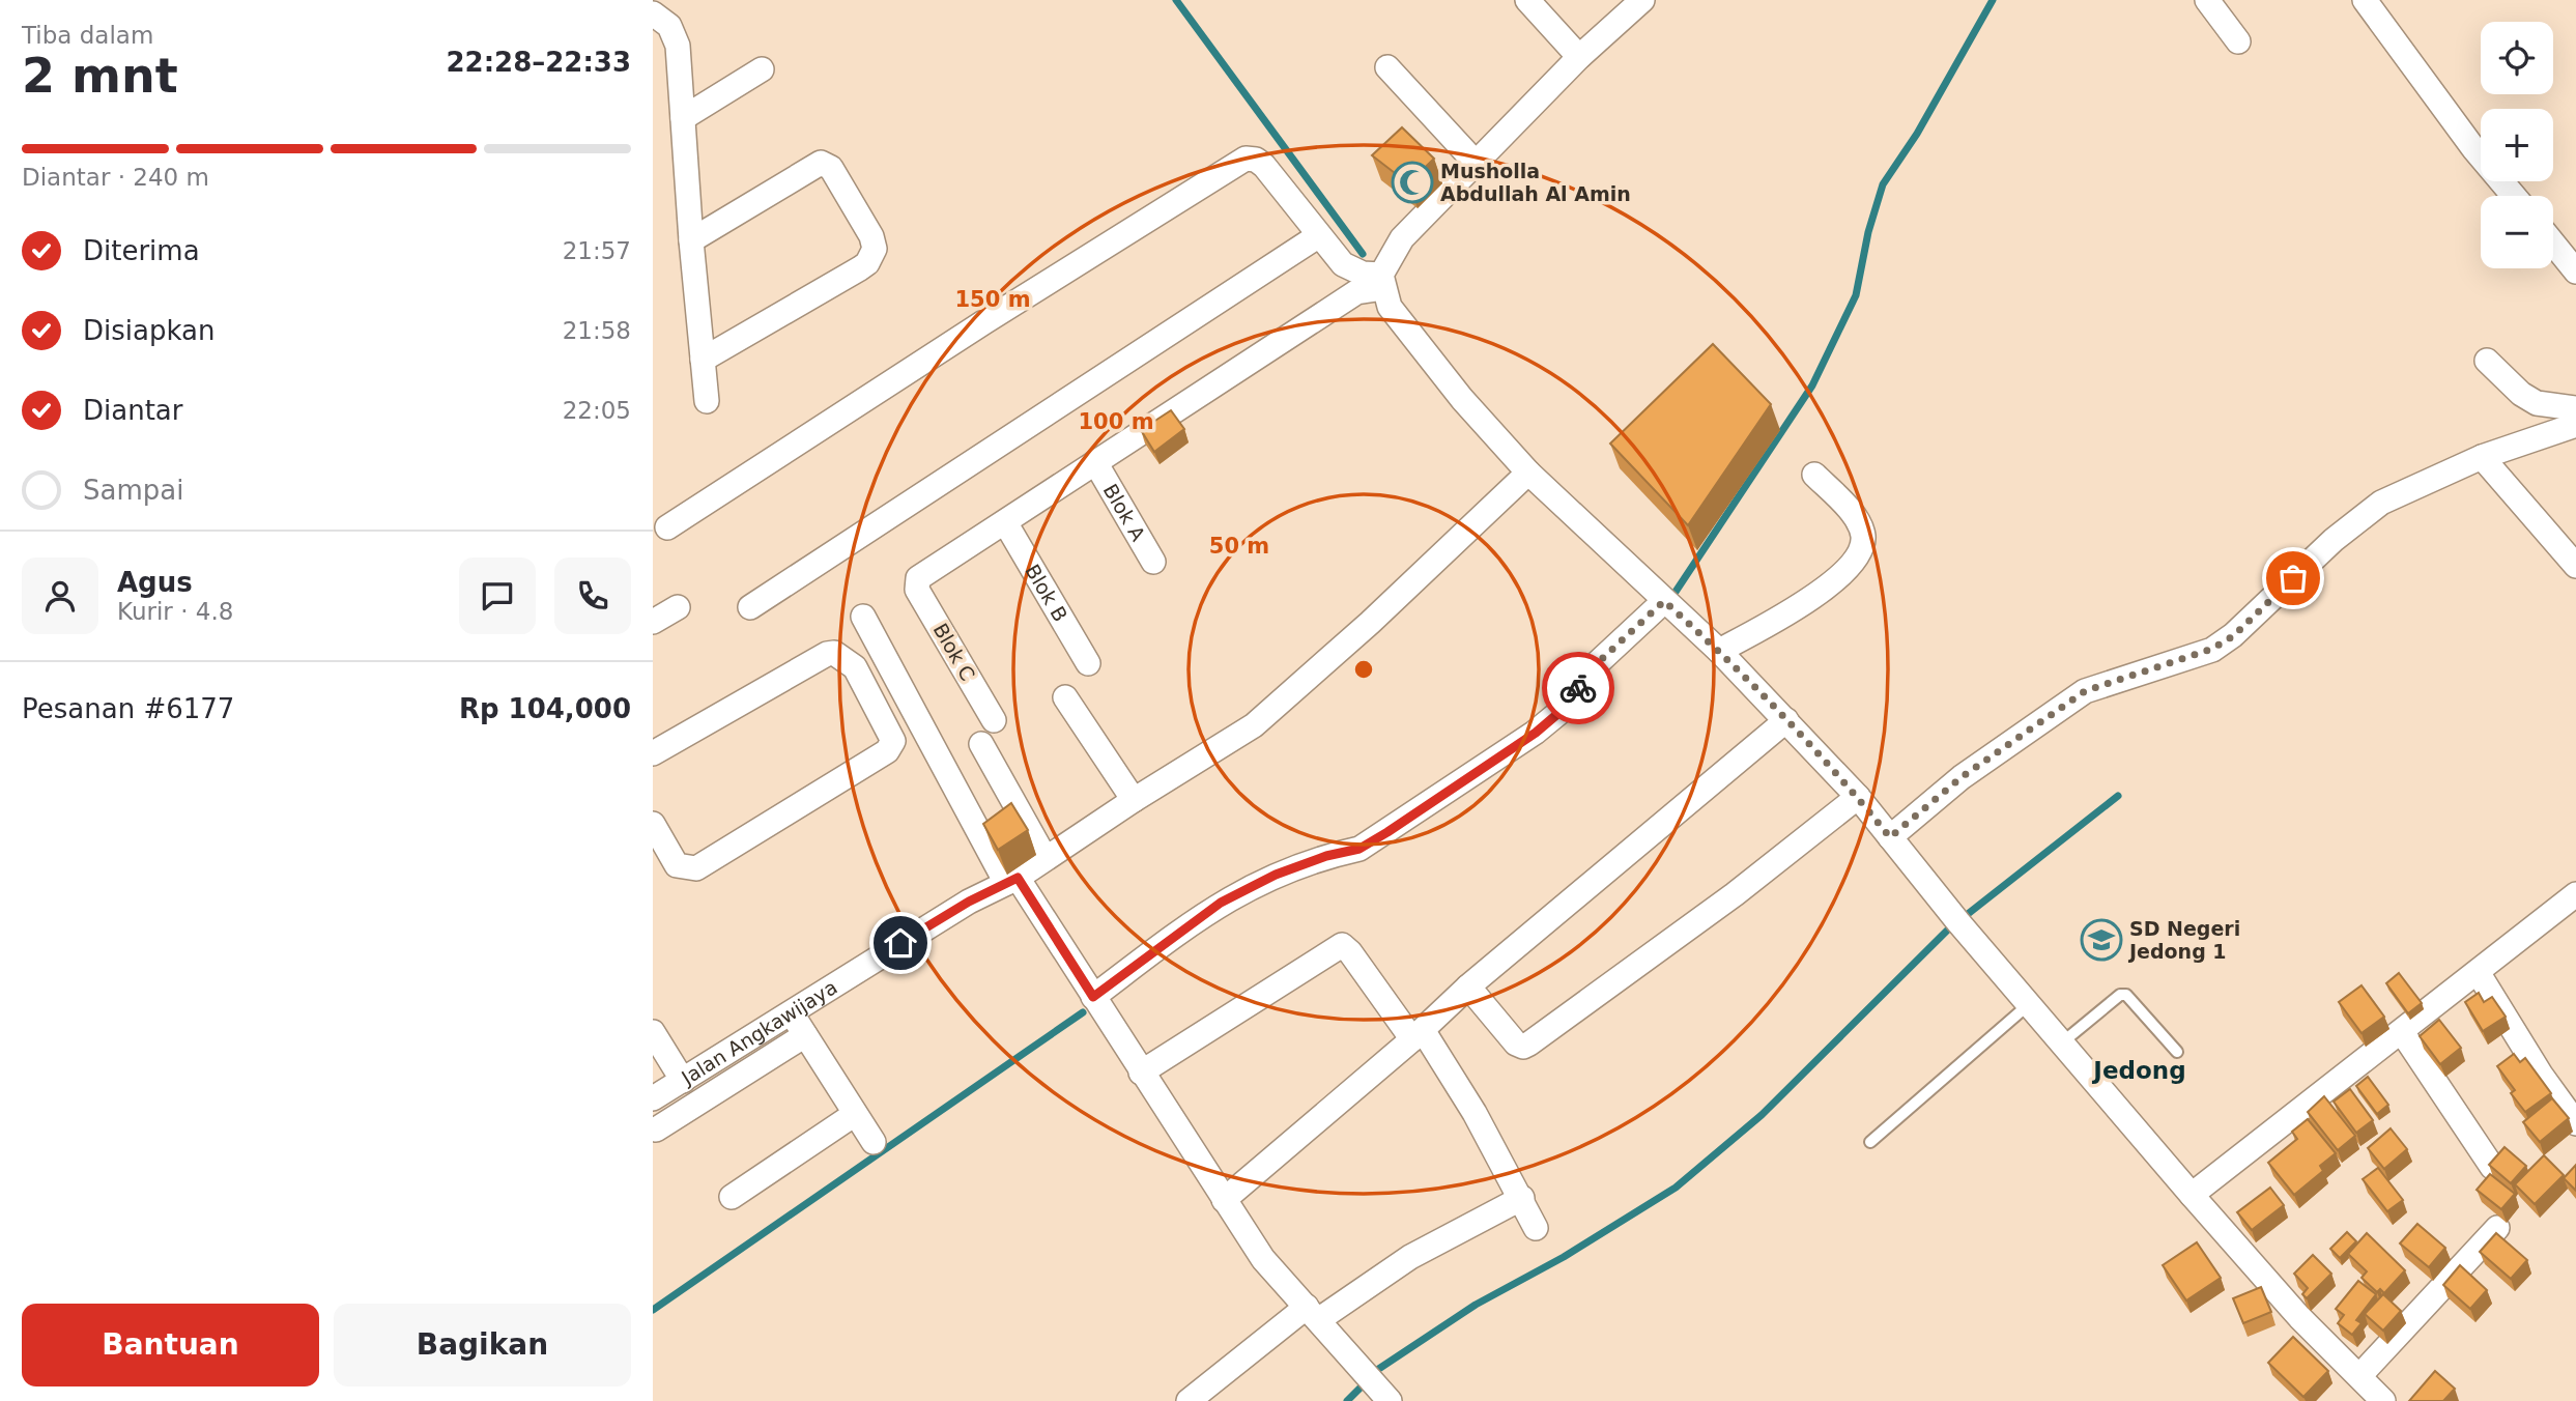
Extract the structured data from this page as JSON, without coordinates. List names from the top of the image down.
{
  "streets": {
    "street": [
      "Blok A",
      "Blok B",
      "Blok C",
      "Jalan Angkawijaya"
    ]
  },
  "crossings": [
    ["Blok B", "Blok C"]
  ],
  "districts": ["Jedong"],
  "places": {
    "mosque": ["Musholla Abdullah Al Amin"],
    "school or university": ["SD Negeri Jedong 1"]
  },
  "page": {
    "heading": ["2 mnt", "Tiba dalam", "22:28–22:33"],
    "panel": [
      "Agus",
      "Kurir · 4.8",
      "Pesanan #6177",
      "Rp 104,000"
    ],
    "map_buttons": ["+", "−"],
    "bar": "Diantar · 240 m",
    "list": [
      ["Diterima", "21:57"],
      ["Disiapkan", "21:58"],
      ["Diantar", "22:05"],
      "Sampai"
    ],
    "buttons": ["Bantuan", "Bagikan"]
  },
  "rings": ["150 m", "100 m", "50 m"]
}
